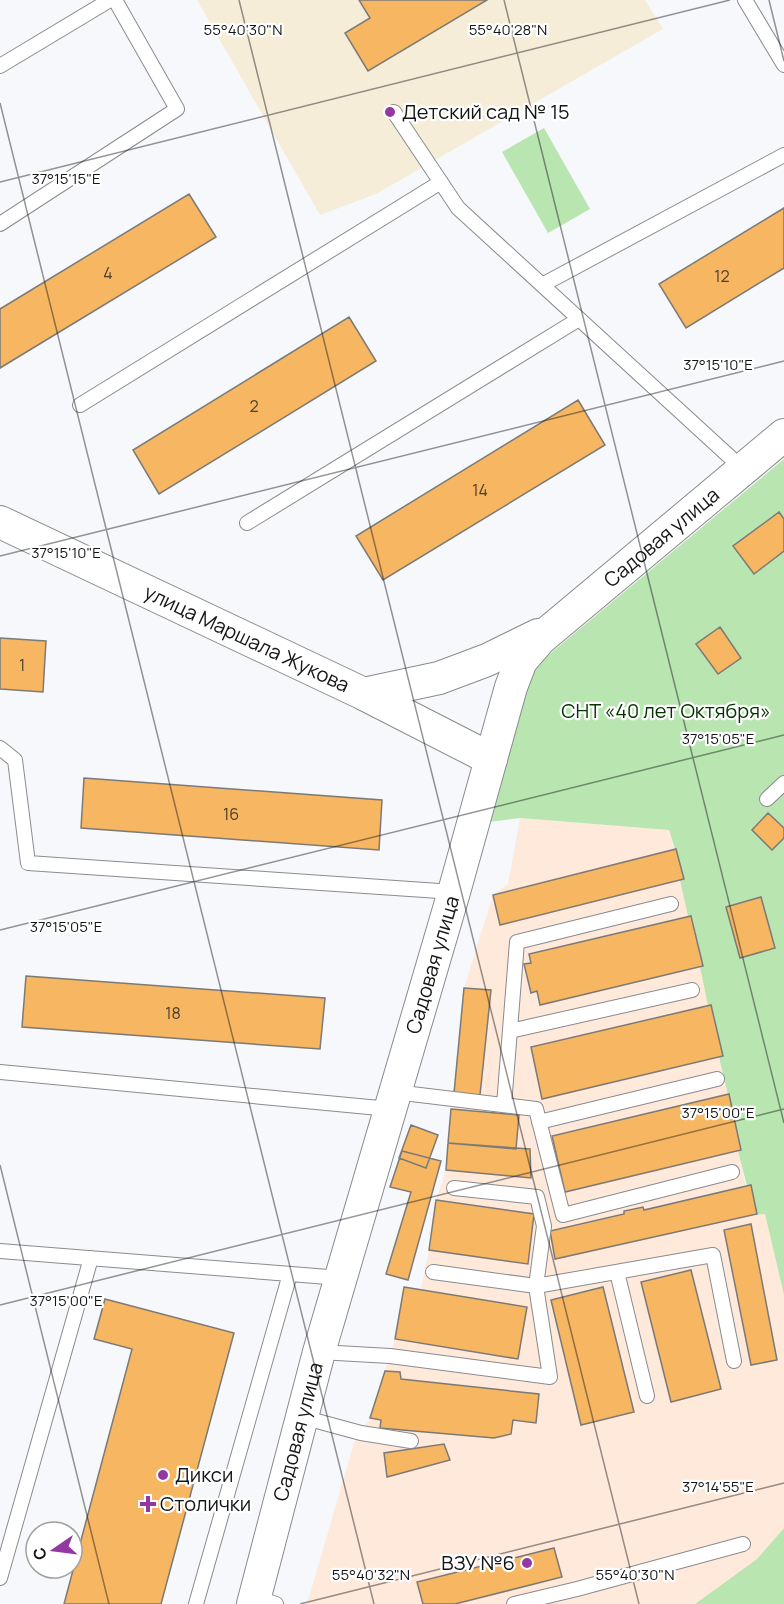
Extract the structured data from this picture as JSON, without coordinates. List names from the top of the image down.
{
  "streets": {
    "street": ["Садовая улица", "улица Маршала Жукова"]
  },
  "crossings": [
    ["Садовая улица", "улица Маршала Жукова"]
  ],
  "parks": ["СНТ «40 лет Октября»"],
  "places": {
    "other": ["Детский сад № 15", "Дикси", "ВЗУ №6"],
    "health": ["Столички"]
  },
  "house_numbers": [
    "4",
    "12",
    "2",
    "14",
    "1",
    "16",
    "18"
  ],
  "north": "left",
  "coordinates": [
    "55°40'28\"N",
    "55°40'30\"N",
    "37°15'15\"E",
    "37°15'10\"E",
    "37°15'05\"E",
    "37°15'00\"E",
    "37°14'55\"E",
    "55°40'32\"N"
  ]
}
